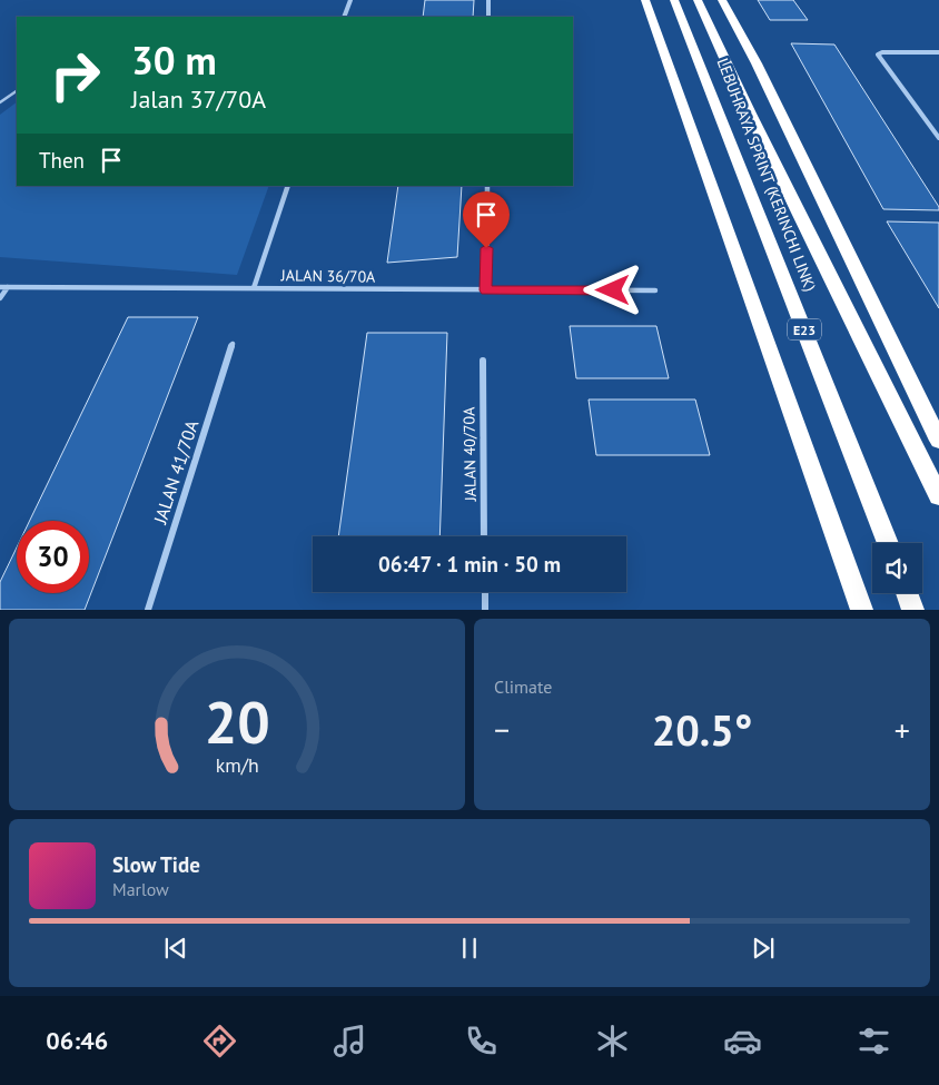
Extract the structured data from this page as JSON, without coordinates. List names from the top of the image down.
{
  "streets": {
    "highway": ["LEBUHRAYA SPRINT (KERINCHI LINK)", "E23"],
    "street": ["JALAN 36/70A", "JALAN 40/70A", "JALAN 41/70A"]
  },
  "page": {
    "turn": ["30 m", "Jalan 37/70A"],
    "then": "Then",
    "limit": "30",
    "trip": "06:47 · 1 min · 50 m",
    "tile": "Climate",
    "heat": ["−", "20.5°", "+"],
    "song": ["Slow Tide", "Marlow"],
    "tabs": "06:46",
    "gauge": ["20", "km/h"]
  }
}
